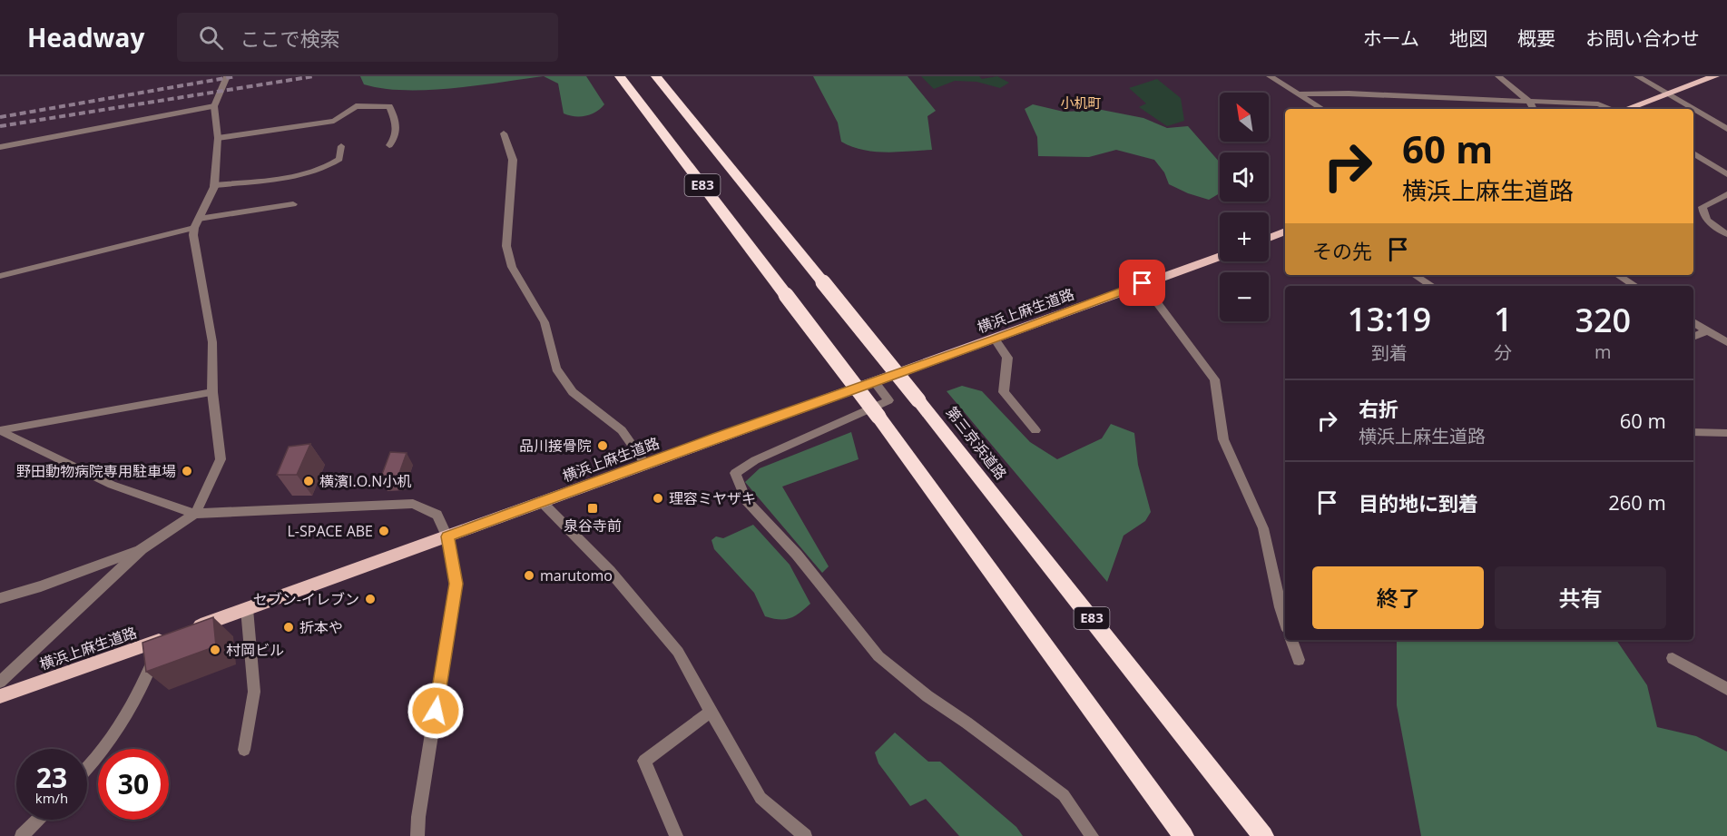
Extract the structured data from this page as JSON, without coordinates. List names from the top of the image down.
{
  "streets": {
    "highway": ["E83", "第三京浜道路"],
    "main road": ["横浜上麻生道路"]
  },
  "districts": ["小机町"],
  "places": {
    "other": [
      "品川接骨院",
      "野田動物病院専用駐車場",
      "横濱I.O.N小机",
      "理容ミヤザキ",
      "L-SPACE ABE",
      "marutomo",
      "セブン-イレブン",
      "折本や",
      "村岡ビル"
    ],
    "transit": ["泉谷寺前"]
  },
  "north": "top left",
  "page": {
    "header": "Headway",
    "search": "ここで検索",
    "nav": [
      "ホーム",
      "地図",
      "概要",
      "お問い合わせ"
    ],
    "map_buttons": ["+", "−"],
    "turn": ["60 m", "横浜上麻生道路"],
    "then": "その先",
    "eta": [
      "13:19",
      "到着",
      "1",
      "分",
      "320",
      "m"
    ],
    "list": [
      {
        "name": "右折",
        "note": "横浜上麻生道路",
        "value": "60 m"
      },
      {
        "name": "目的地に到着",
        "value": "260 m"
      }
    ],
    "buttons": ["終了", "共有"],
    "speed": "23 km/h",
    "limit": "30"
  }
}
